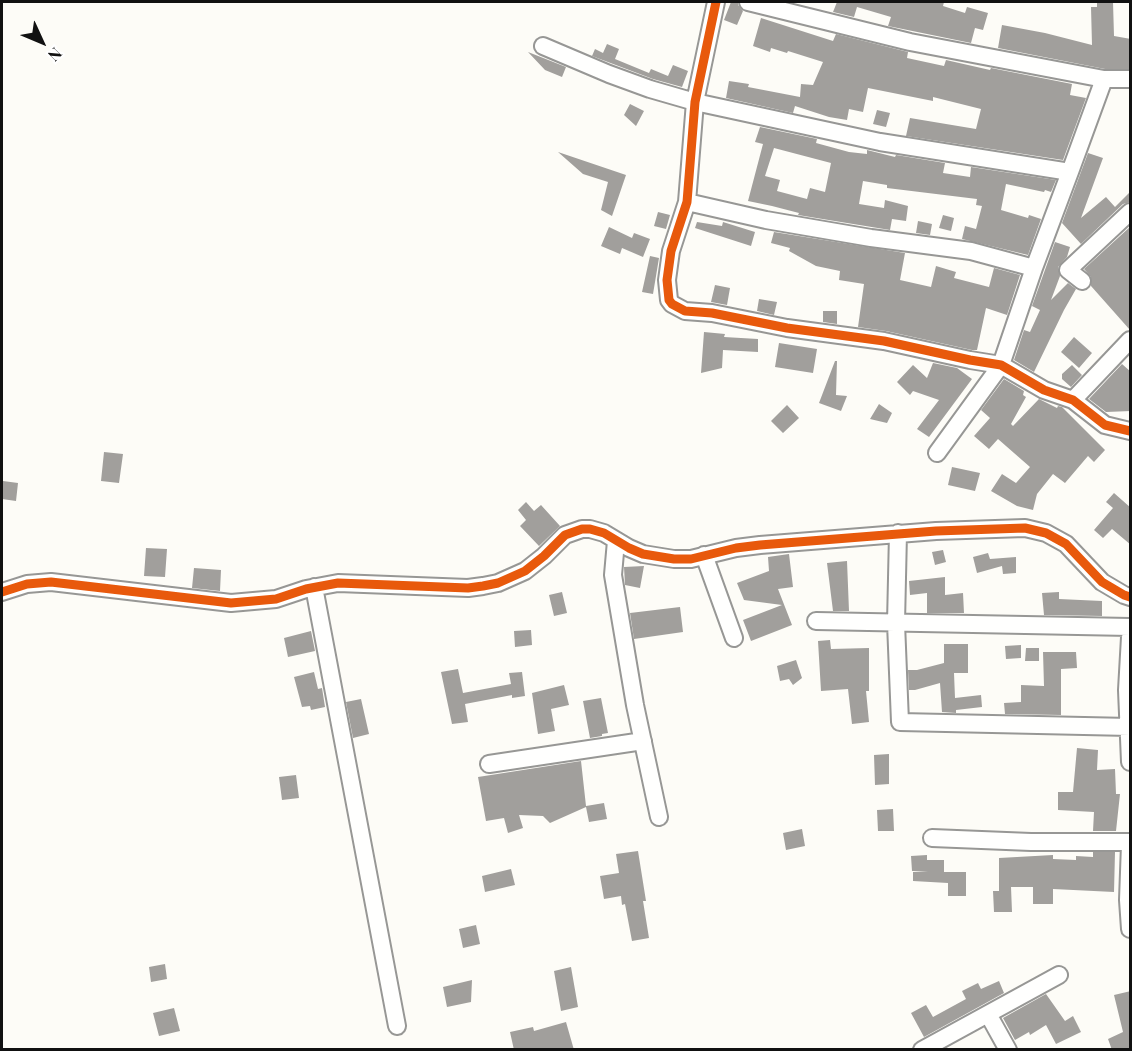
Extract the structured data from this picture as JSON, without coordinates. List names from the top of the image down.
{
  "north": "bottom right"
}
